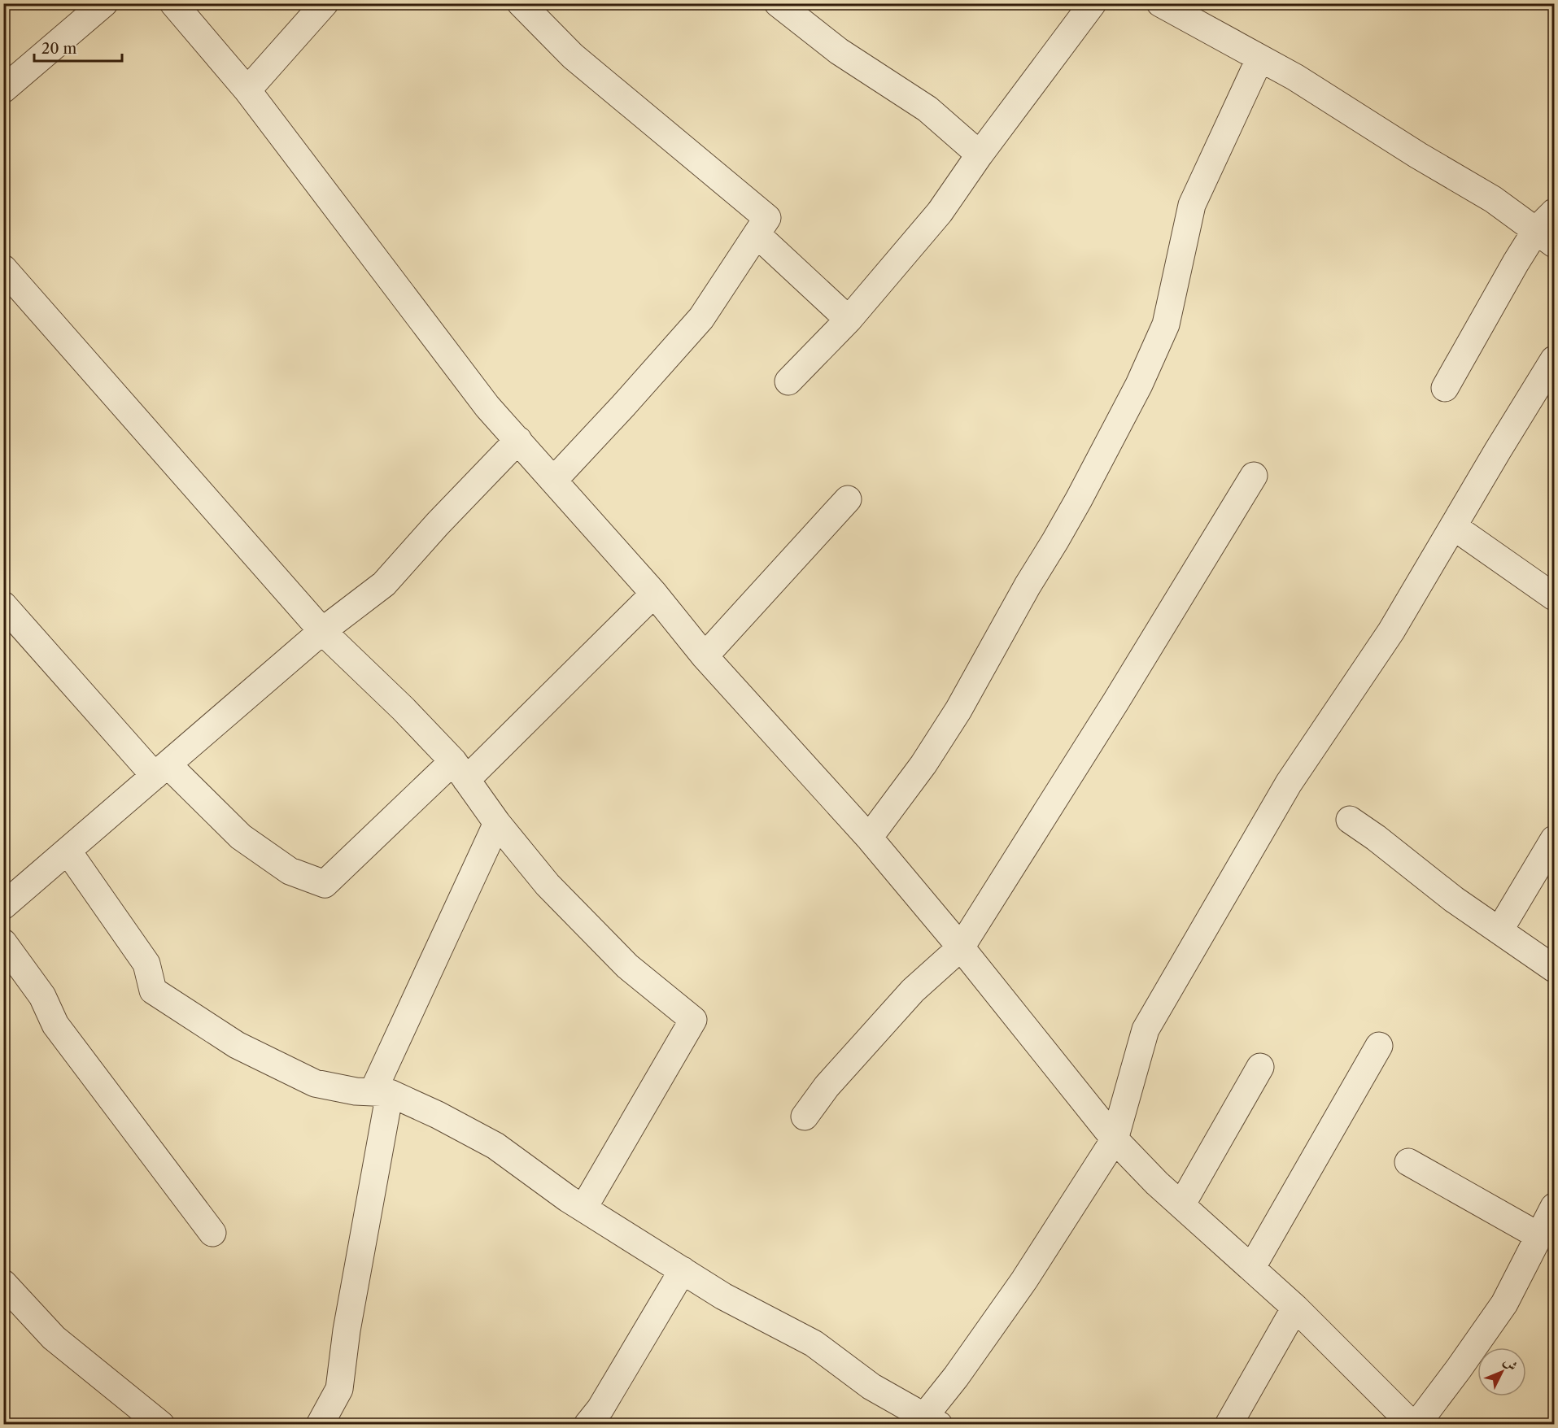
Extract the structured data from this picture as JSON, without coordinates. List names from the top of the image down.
{
  "scale_bar": "20 m",
  "north": "top right"
}
